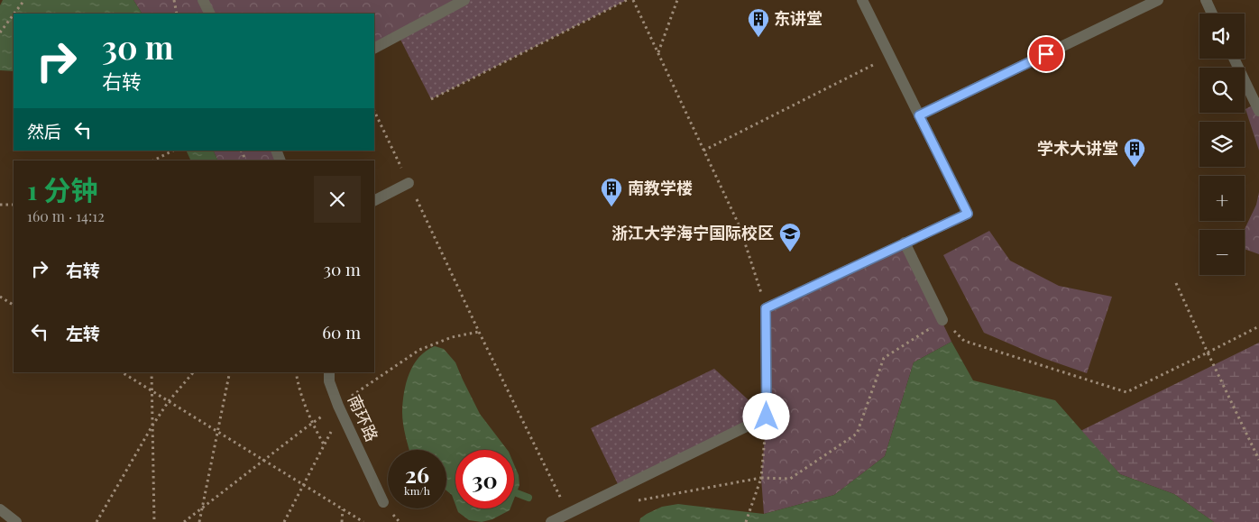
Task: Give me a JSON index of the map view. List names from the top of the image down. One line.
{"streets":{"street":["南环路"]},"places":{"building":["东讲堂","学术大讲堂","南教学楼"],"school or university":["浙江大学海宁国际校区"]},"page":{"map_buttons":["+","−"],"turn":["30 m","右转"],"then":"然后","heading":["1 分钟","160 m · 14:12"],"list":[{"name":"右转","value":"30 m"},{"name":"左转","value":"60 m"}],"speed":"26 km/h","limit":"30"}}
